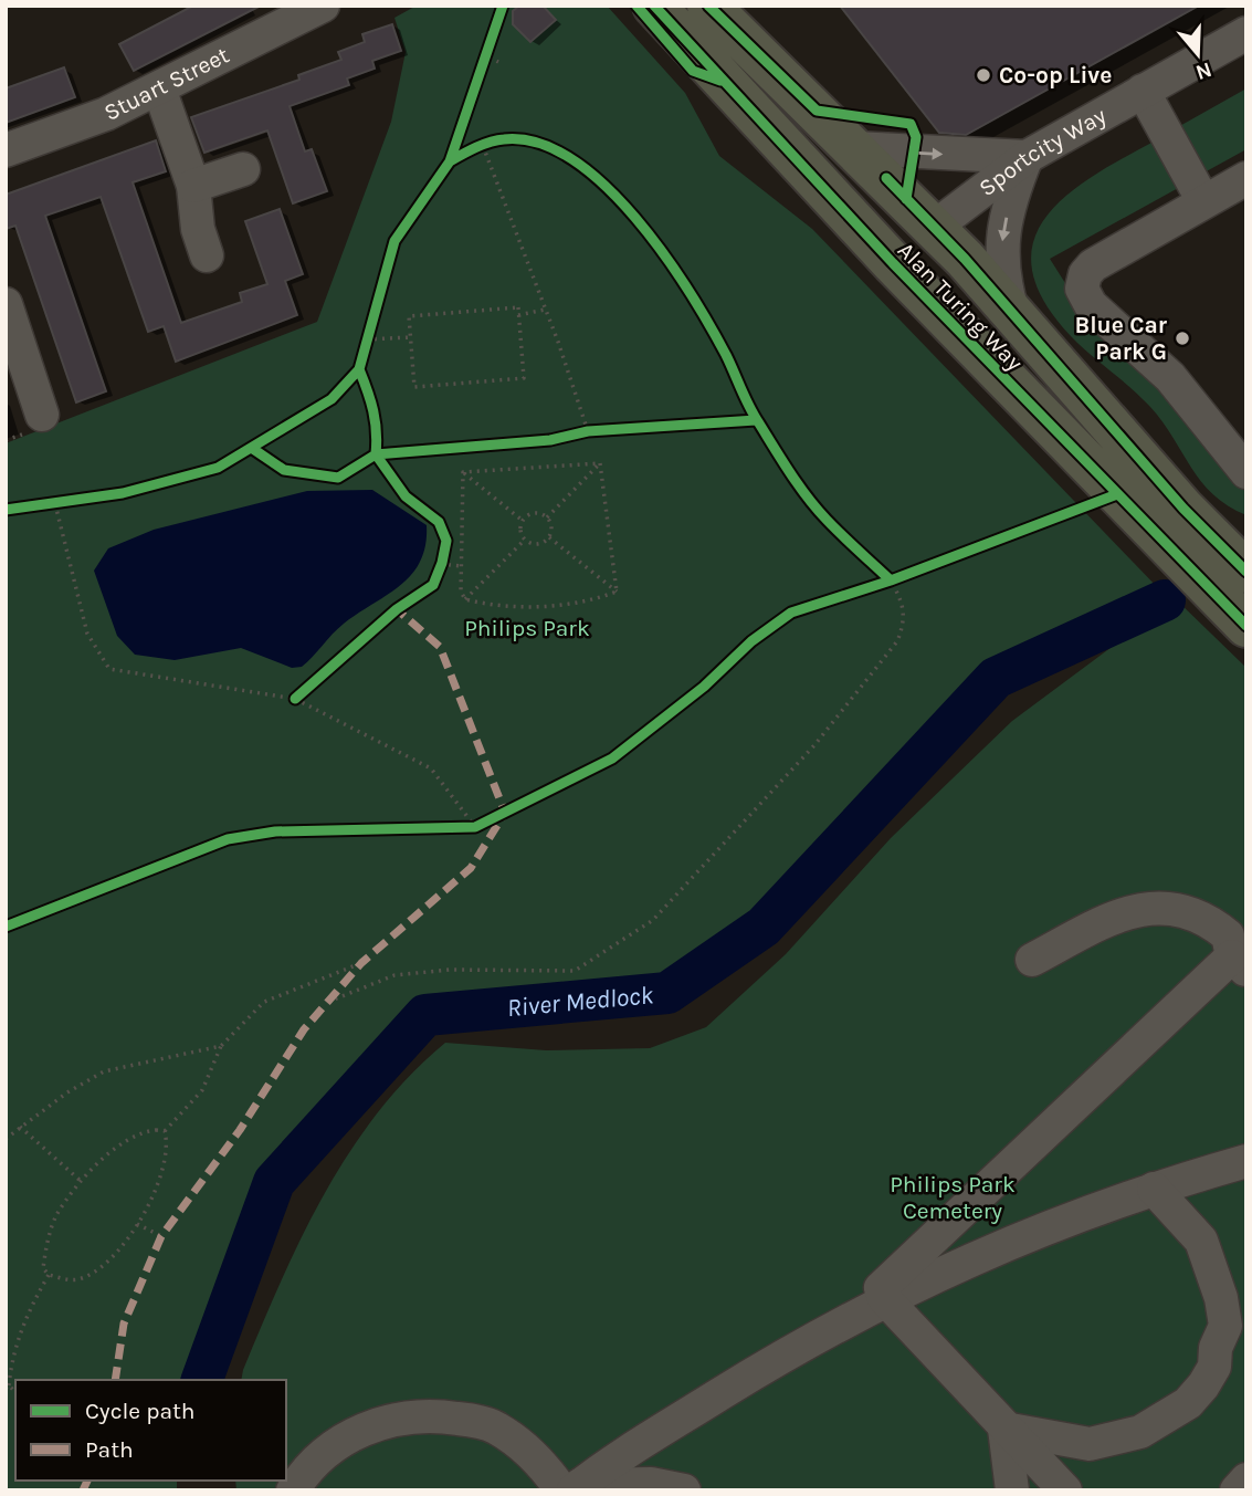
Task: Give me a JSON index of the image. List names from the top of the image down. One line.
{"streets":{"highway":["Sportcity Way","Alan Turing Way"],"street":["Stuart Street"]},"crossings":[["Sportcity Way","Alan Turing Way"]],"water":["River Medlock"],"parks":["Philips Park","Philips Park Cemetery"],"places":["Co-op Live","Blue Car Park G"],"legend":["Cycle path","Path"],"north":"bottom"}
